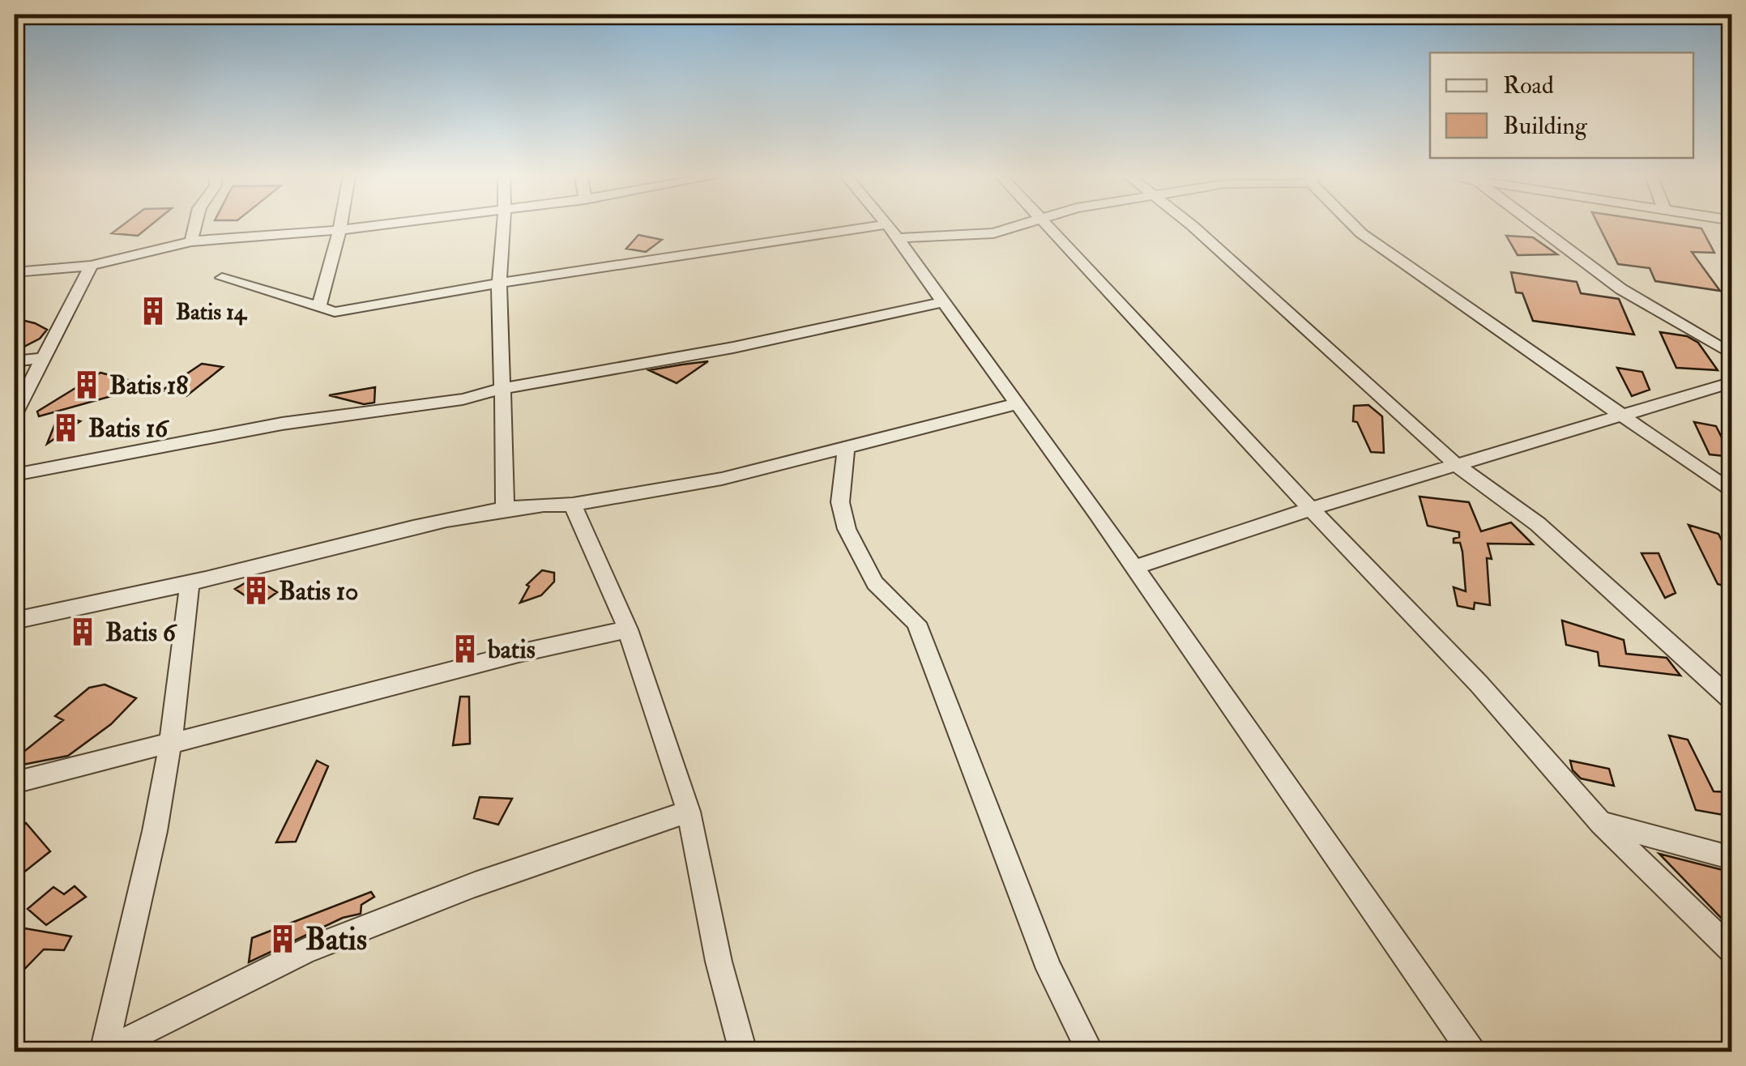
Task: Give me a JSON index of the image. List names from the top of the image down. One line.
{"places":{"building":["Batis 14","Batis 18","Batis 16","Batis 10","Batis 6","batis","Batis"]},"legend":["Road","Building"]}
